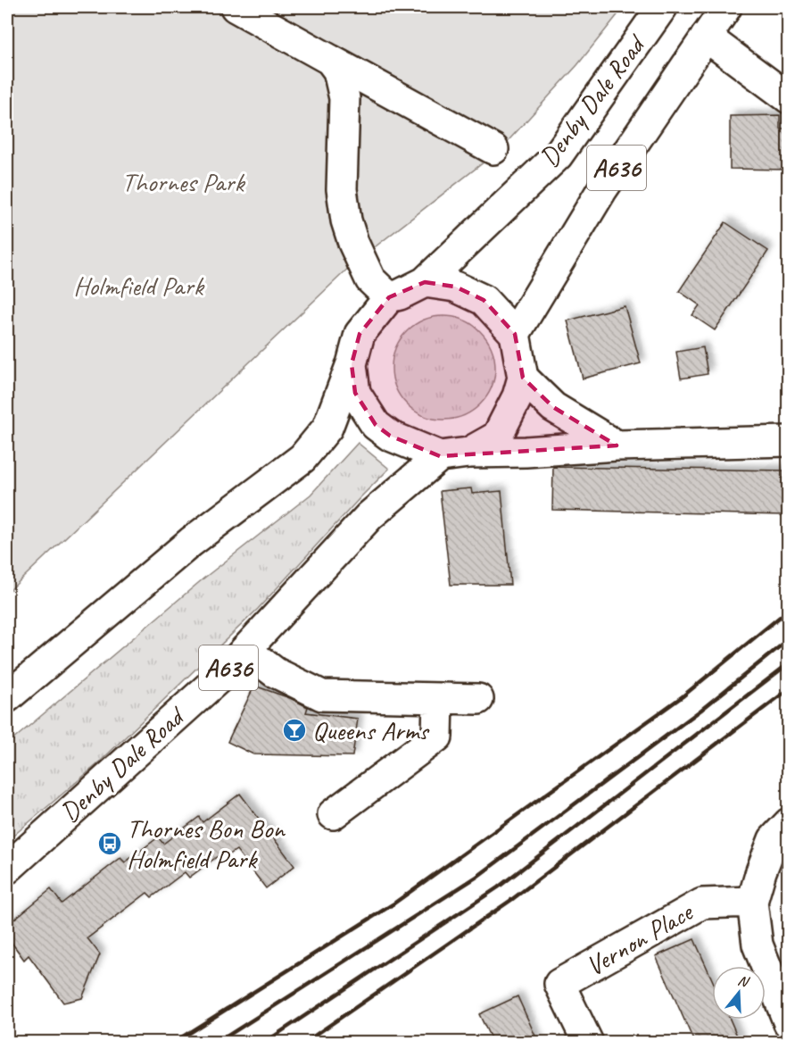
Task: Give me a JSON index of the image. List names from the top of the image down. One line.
{"streets":{"main road":["Denby Dale Road","A636","Vernon Place"]},"crossings":[["Denby Dale Road","A636"]],"parks":["Thornes Park","Holmfield Park"],"places":{"bar":["Queens Arms"],"bus stop":["Thornes Bon Bon Holmfield Park"]},"north":"top"}
